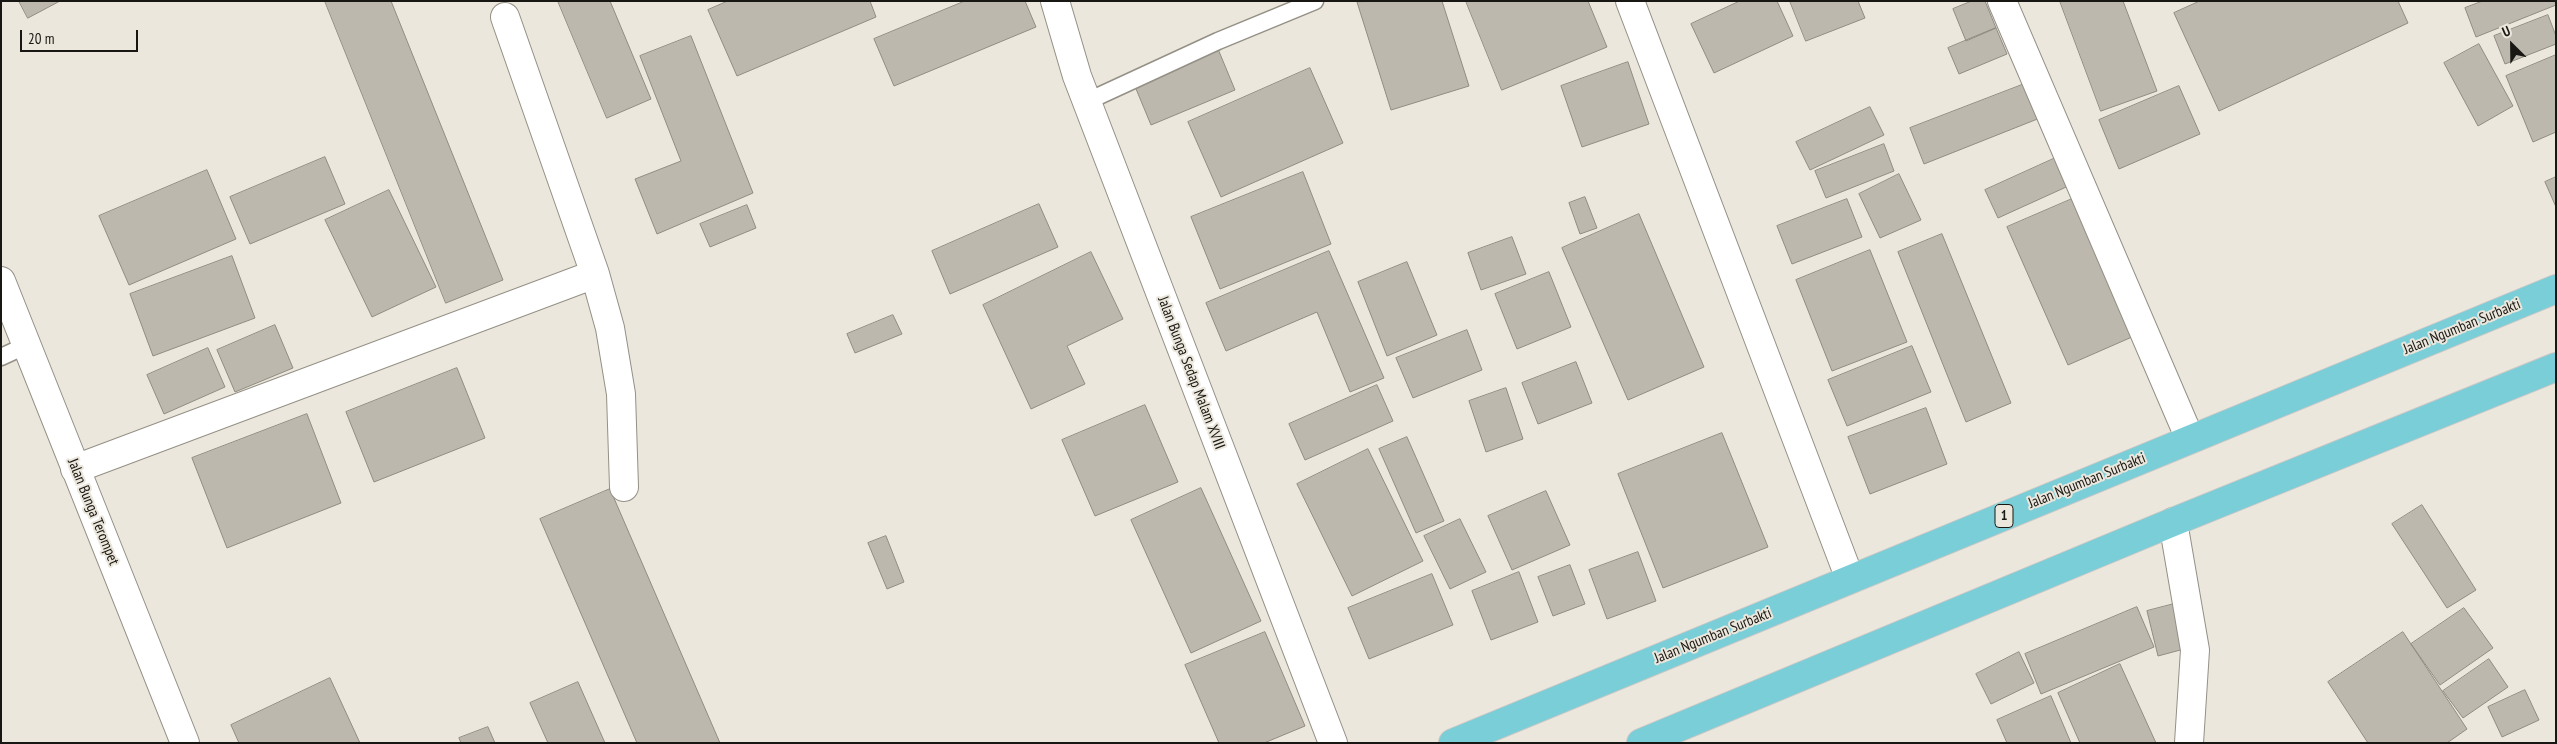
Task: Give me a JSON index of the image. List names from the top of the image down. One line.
{"streets":{"highway":["Jalan Ngumban Surbakti","1"],"street":["Jalan Bunga Sedap Malam XVIII","Jalan Bunga Terompet"]},"scale_bar":"20 m","north":"top left"}
